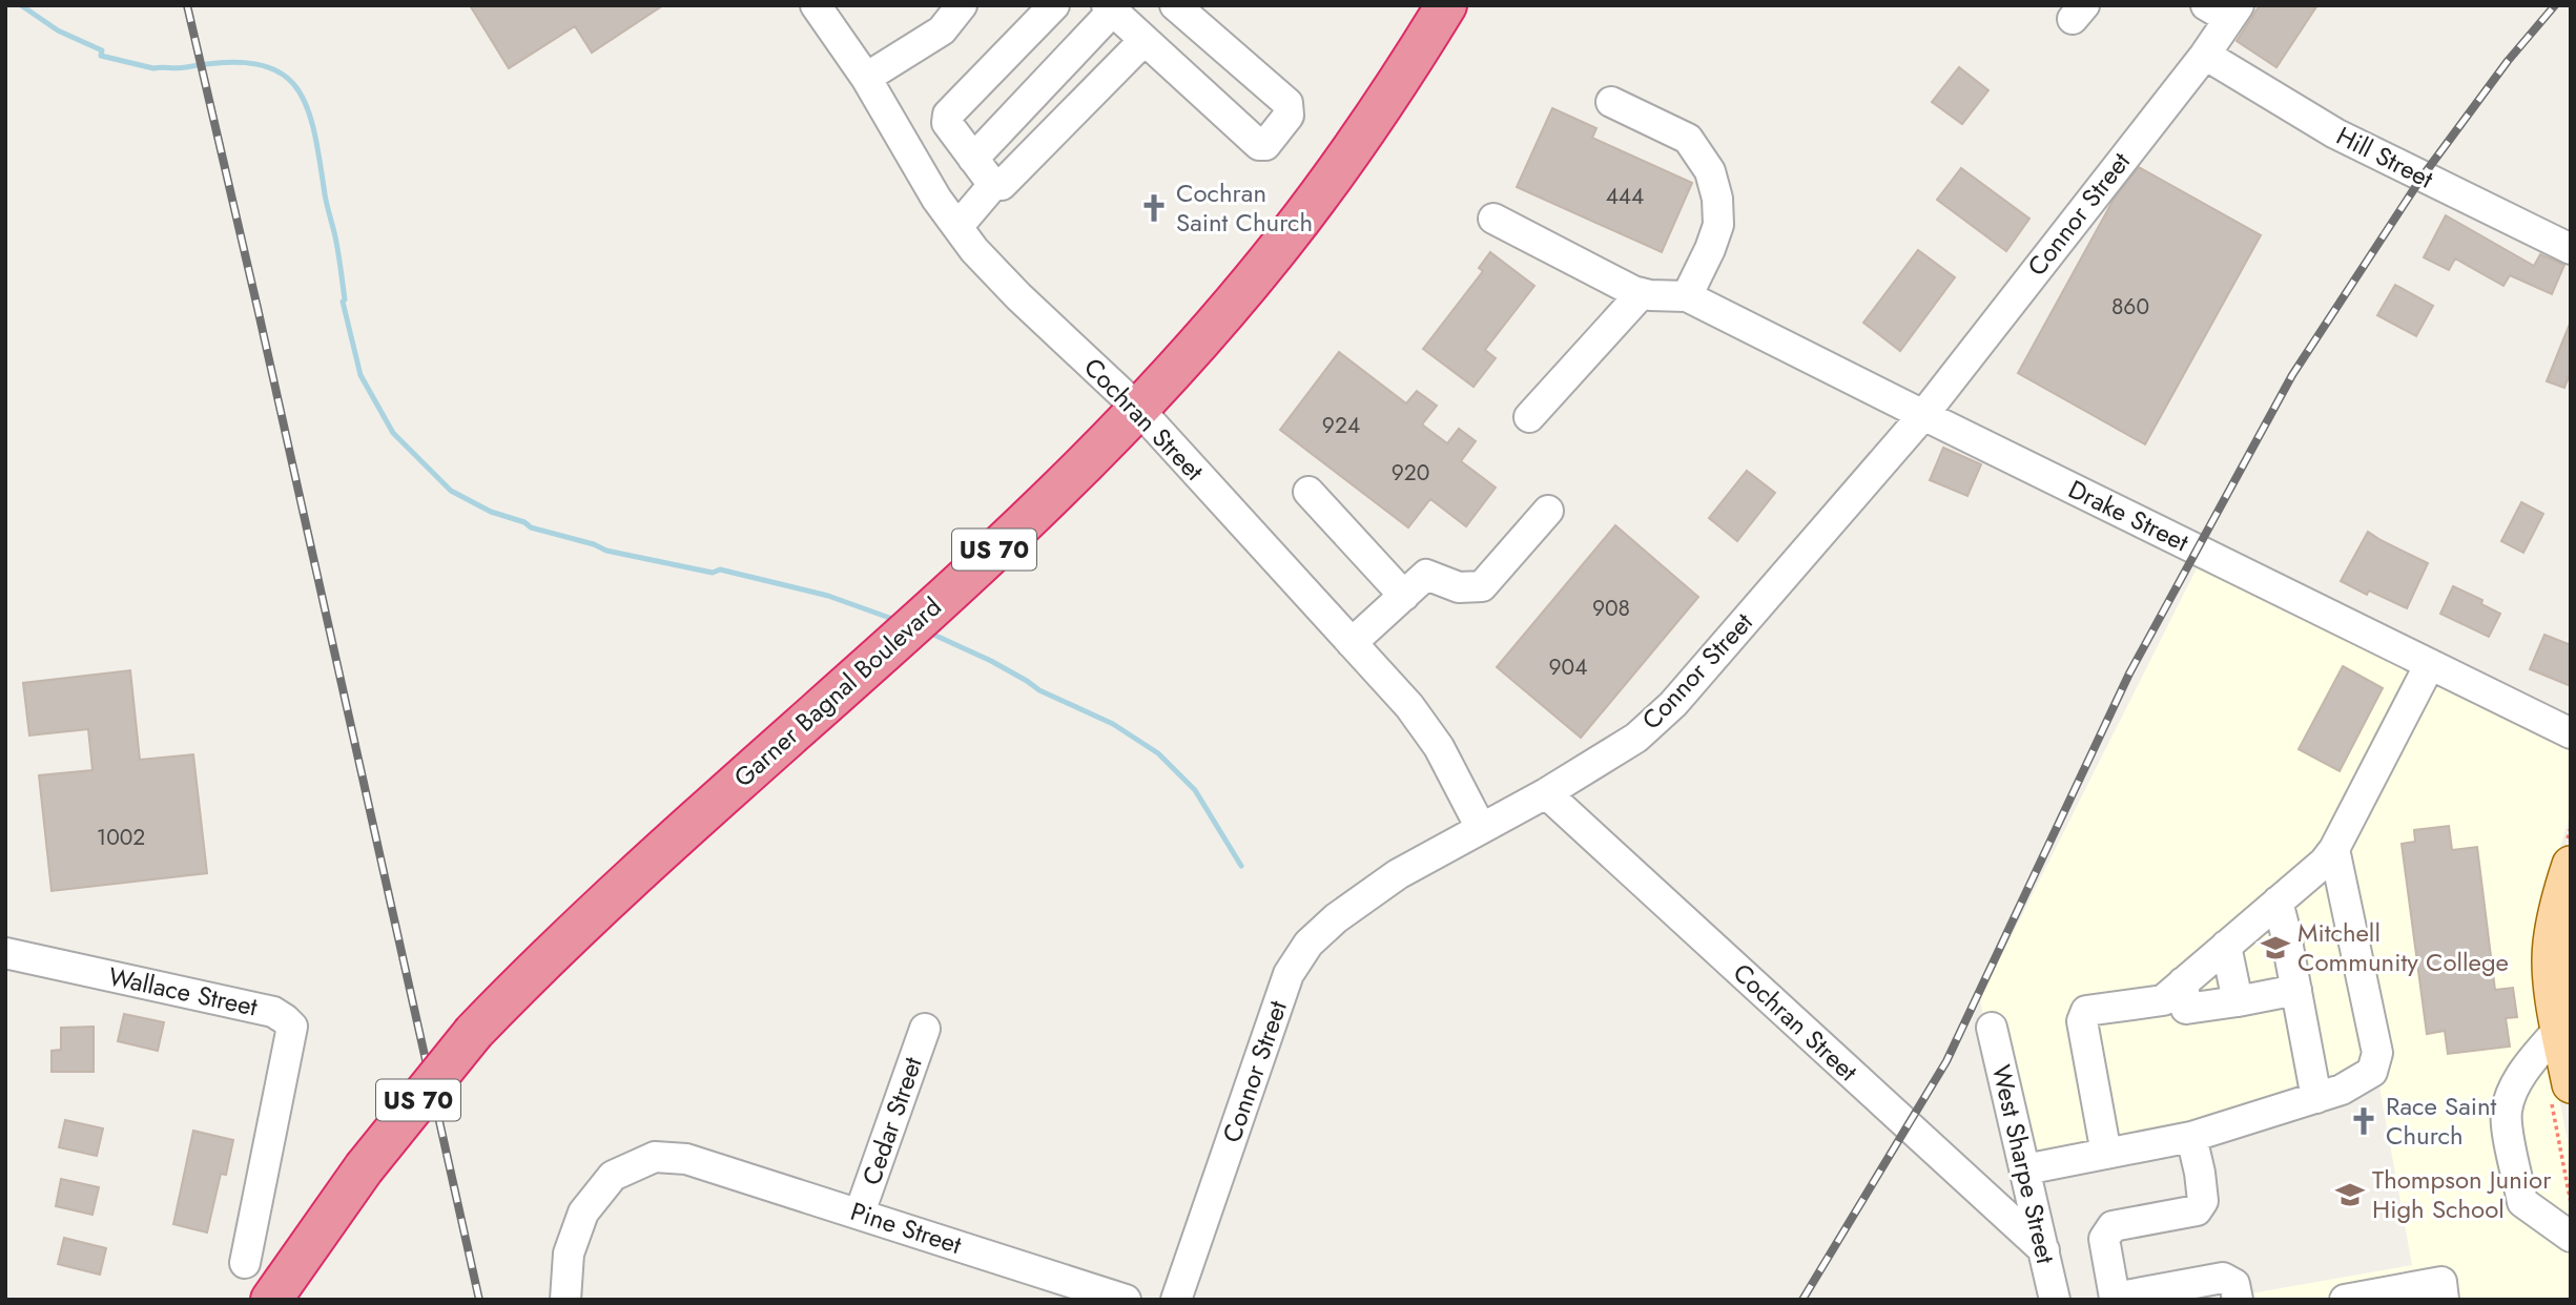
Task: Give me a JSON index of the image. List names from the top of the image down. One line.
{"streets":{"highway":["US 70","Garner Bagnal Boulevard"],"street":["Hill Street","Connor Street","Cochran Street","Drake Street","Wallace Street","Cedar Street","West Sharpe Street","Pine Street"]},"crossings":[["Hill Street","Connor Street"],["Connor Street","Cochran Street"],["Connor Street","Drake Street"],["Cochran Street","Garner Bagnal Boulevard"],["Cochran Street","West Sharpe Street"],["Cedar Street","Pine Street"]],"places":{"church":["Cochran Saint Church","Race Saint Church"],"school or university":["Mitchell Community College","Thompson Junior High School"]},"house_numbers":["444","860","924","920","908","904","1002"]}
